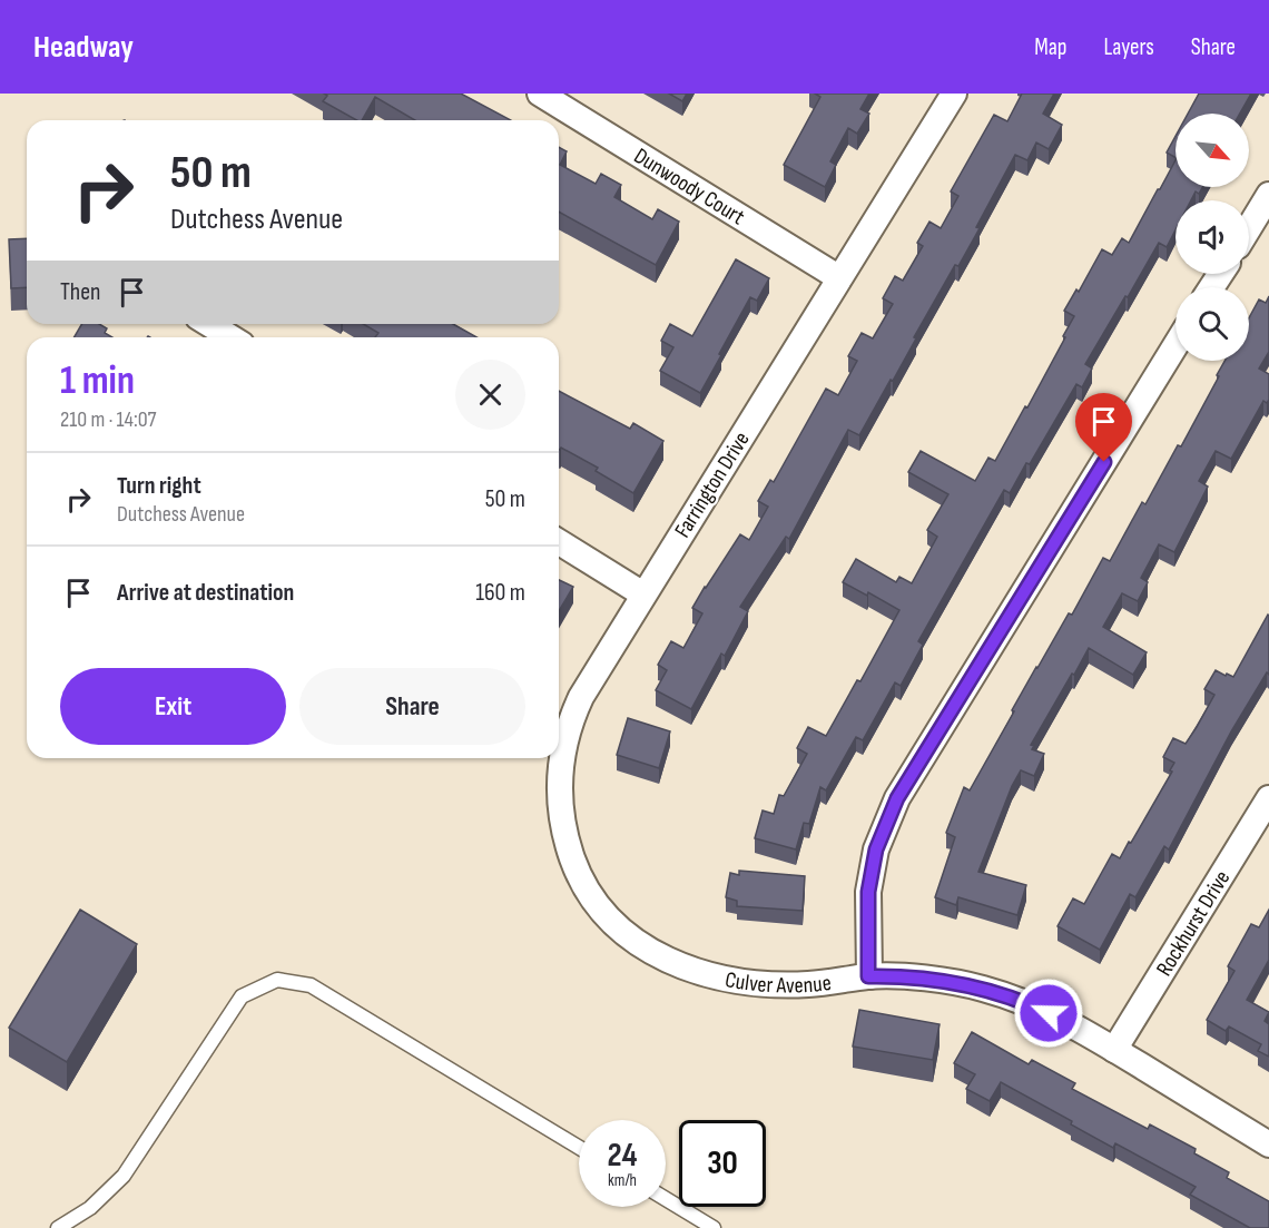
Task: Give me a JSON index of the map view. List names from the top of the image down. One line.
{"streets":{"street":["Dunwoody Court","Farrington Drive","Rockhurst Drive","Culver Avenue"]},"crossings":[["Dunwoody Court","Farrington Drive"],["Farrington Drive","Culver Avenue"],["Rockhurst Drive","Culver Avenue"]],"north":"bottom right","page":{"header":"Headway","nav":["Map","Layers","Share"],"turn":["50 m","Dutchess Avenue"],"then":"Then","heading":["1 min","210 m · 14:07"],"list":[{"name":"Turn right","note":"Dutchess Avenue","value":"50 m"},{"name":"Arrive at destination","value":"160 m"}],"buttons":["Exit","Share"],"speed":"24 km/h","limit":"30"}}
